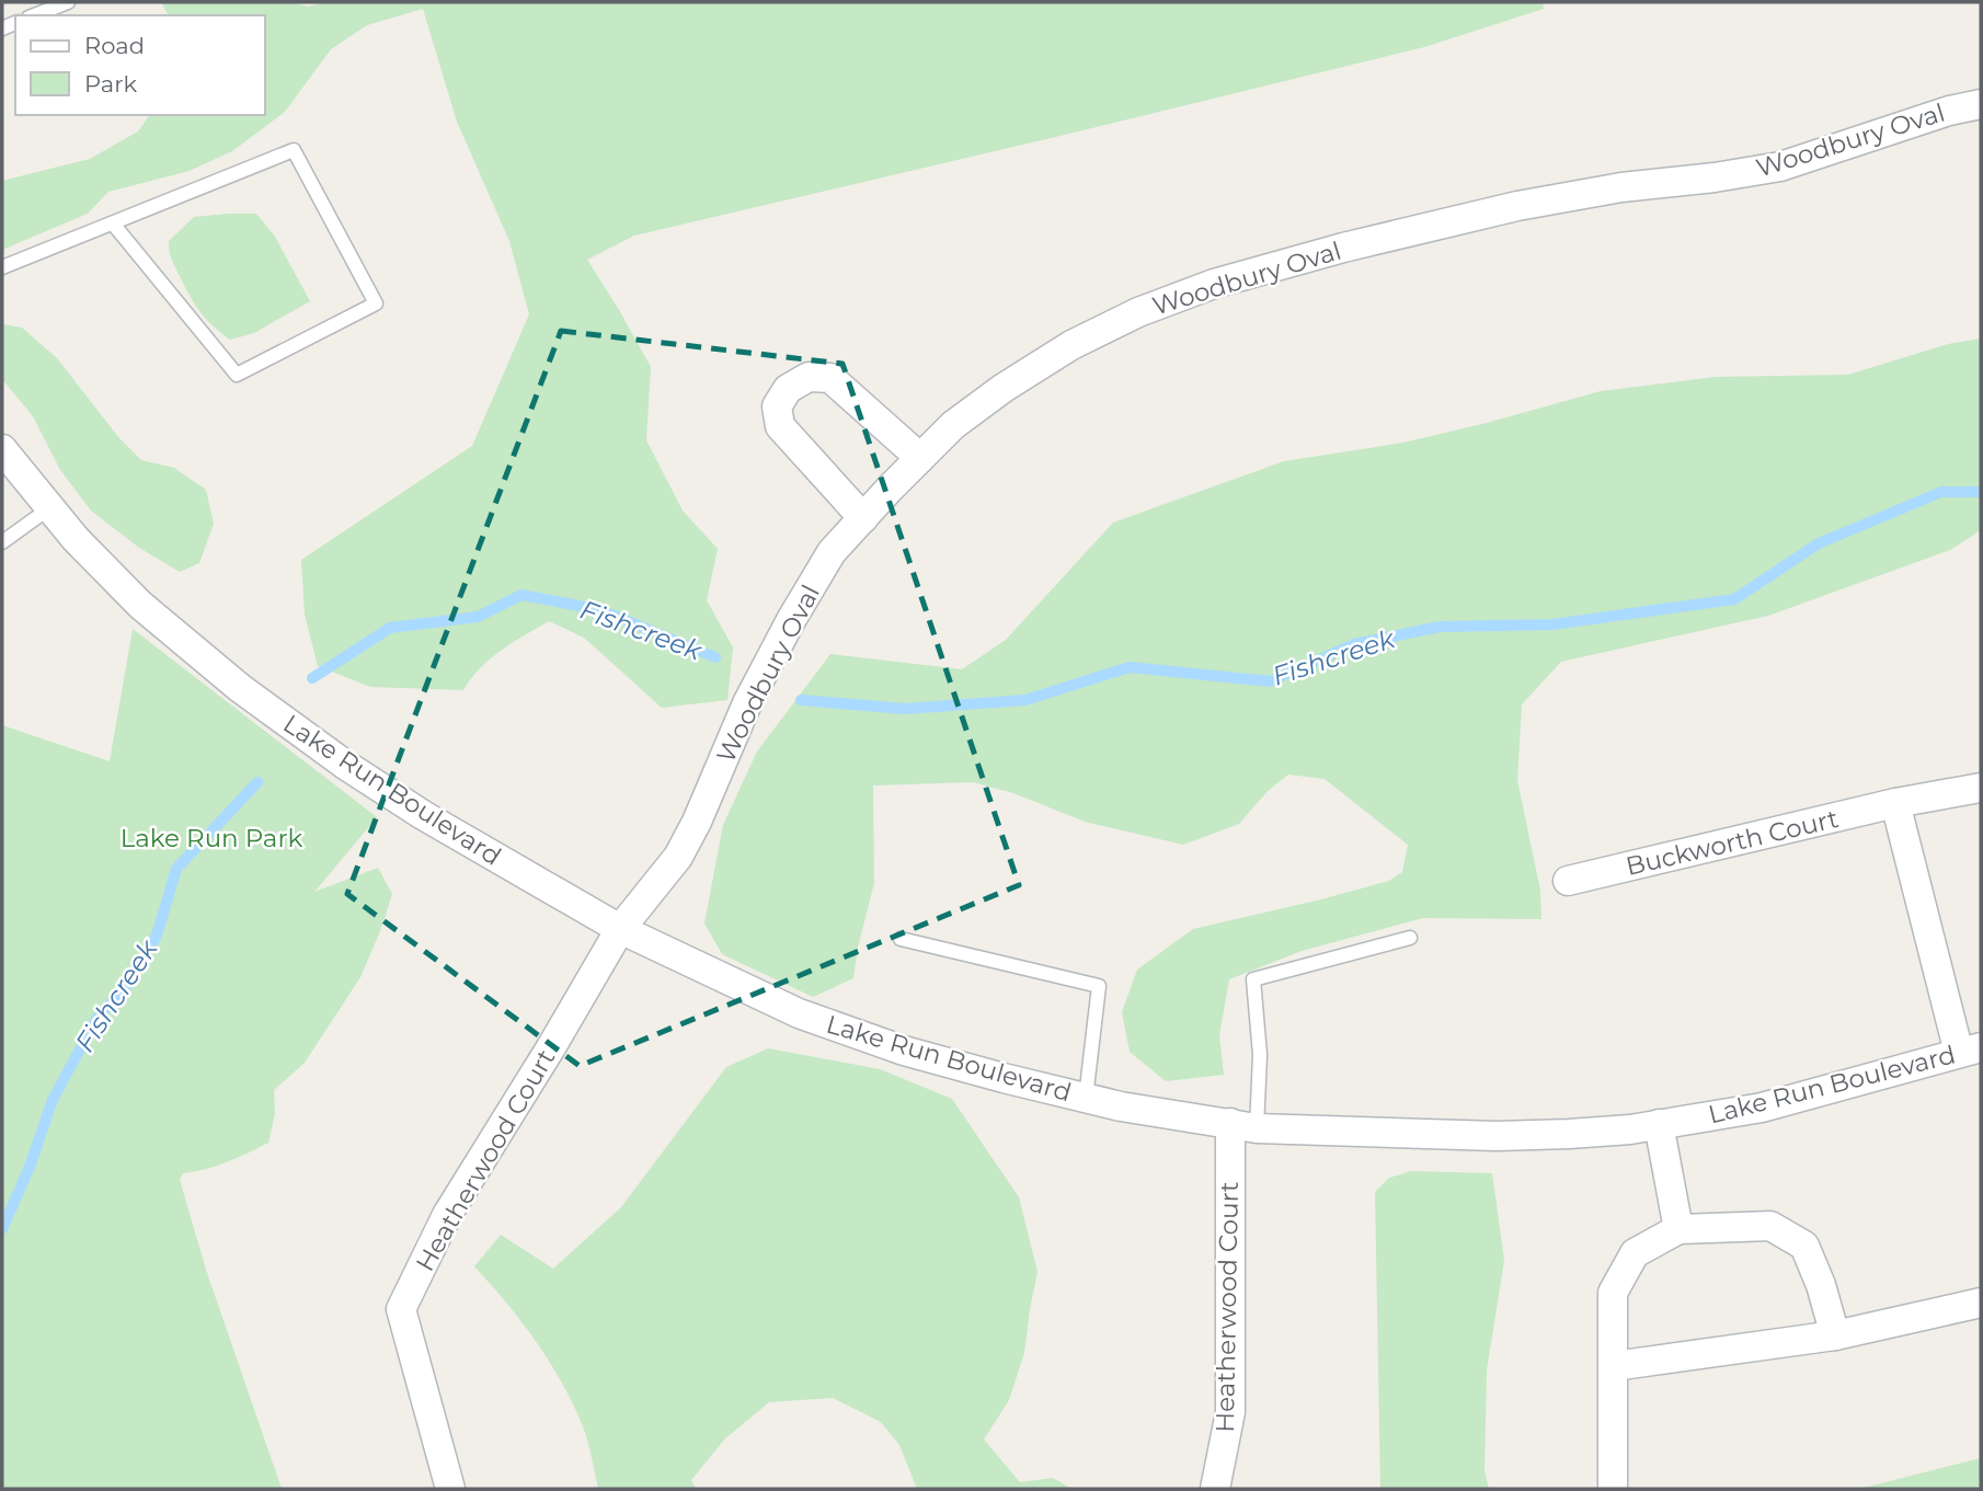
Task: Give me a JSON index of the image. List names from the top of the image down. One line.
{"streets":{"street":["Woodbury Oval","Lake Run Boulevard","Buckworth Court","Heatherwood Court"]},"crossings":[["Woodbury Oval","Lake Run Boulevard"],["Woodbury Oval","Heatherwood Court"],["Lake Run Boulevard","Heatherwood Court"]],"water":["Fishcreek"],"parks":["Lake Run Park"],"legend":["Road","Park"]}
